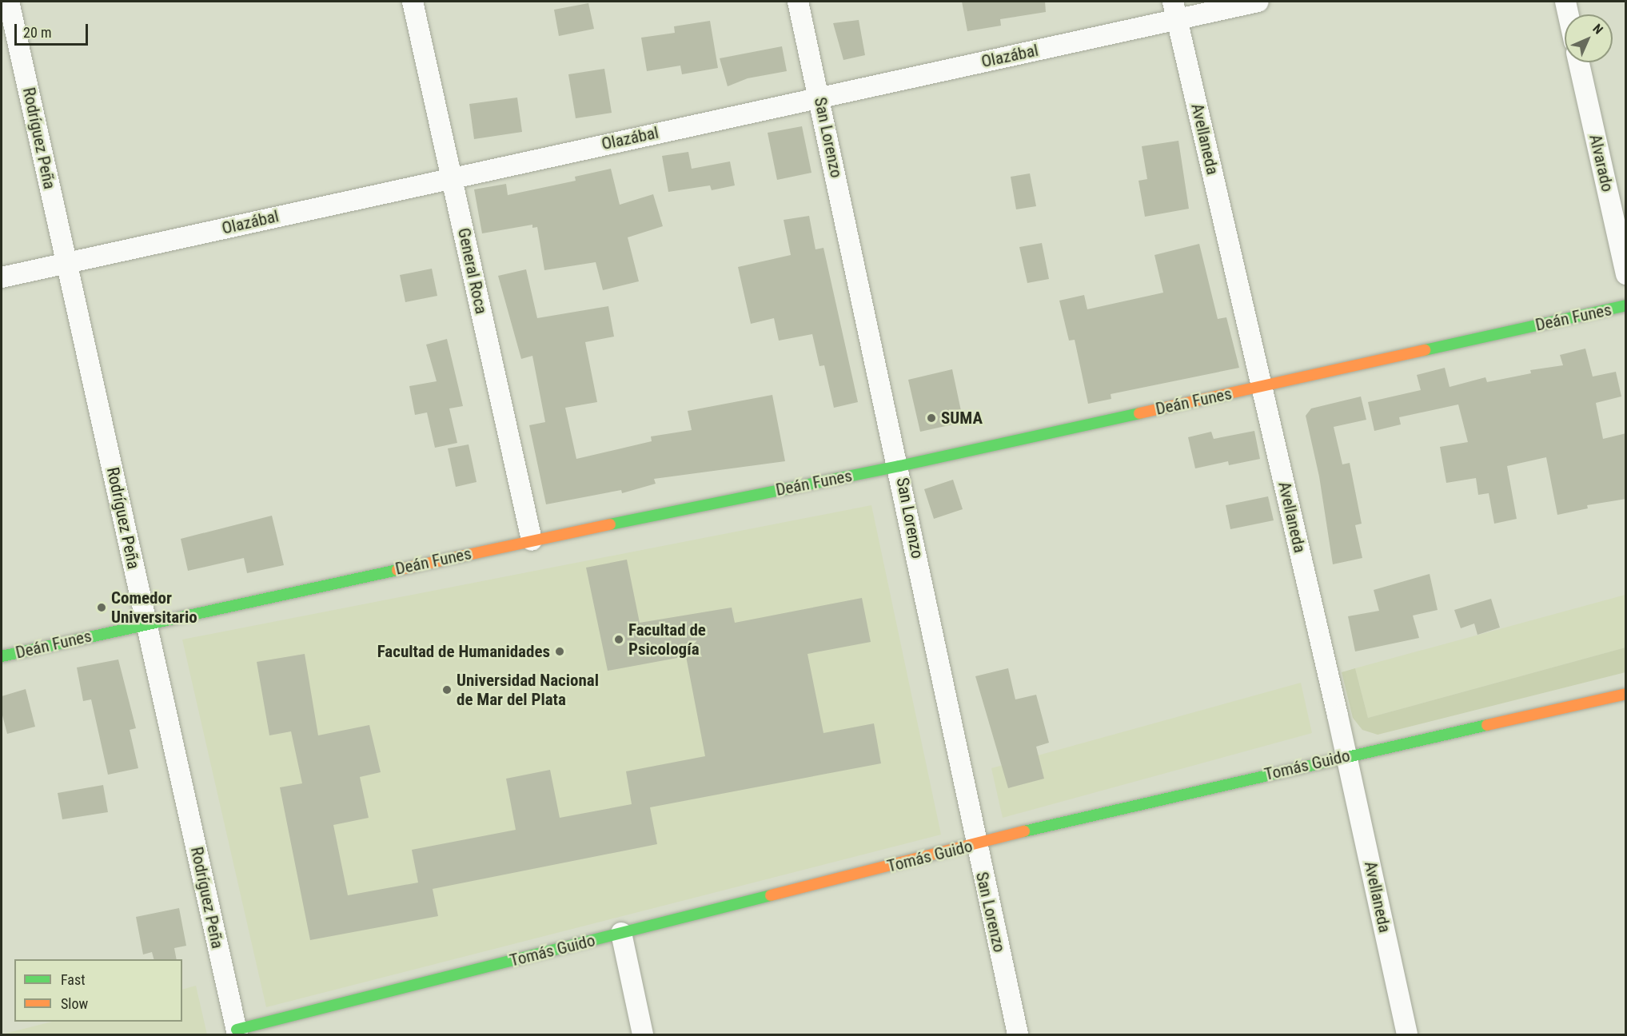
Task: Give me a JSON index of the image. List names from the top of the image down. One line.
{"streets":{"street":["Olazábal","San Lorenzo","Rodríguez Peña","Avellaneda","Alvarado","General Roca","Deán Funes","Tomás Guido"]},"crossings":[["Olazábal","San Lorenzo"],["Olazábal","Rodríguez Peña"],["Olazábal","Avellaneda"],["Olazábal","General Roca"],["San Lorenzo","Deán Funes"],["San Lorenzo","Tomás Guido"],["Rodríguez Peña","Deán Funes"],["Rodríguez Peña","Tomás Guido"],["Avellaneda","Deán Funes"],["Avellaneda","Tomás Guido"],["General Roca","Deán Funes"]],"places":["SUMA","Comedor Universitario","Facultad de Psicología","Facultad de Humanidades","Universidad Nacional de Mar del Plata"],"legend":["Fast","Slow"],"scale_bar":"20 m","north":"top right"}
